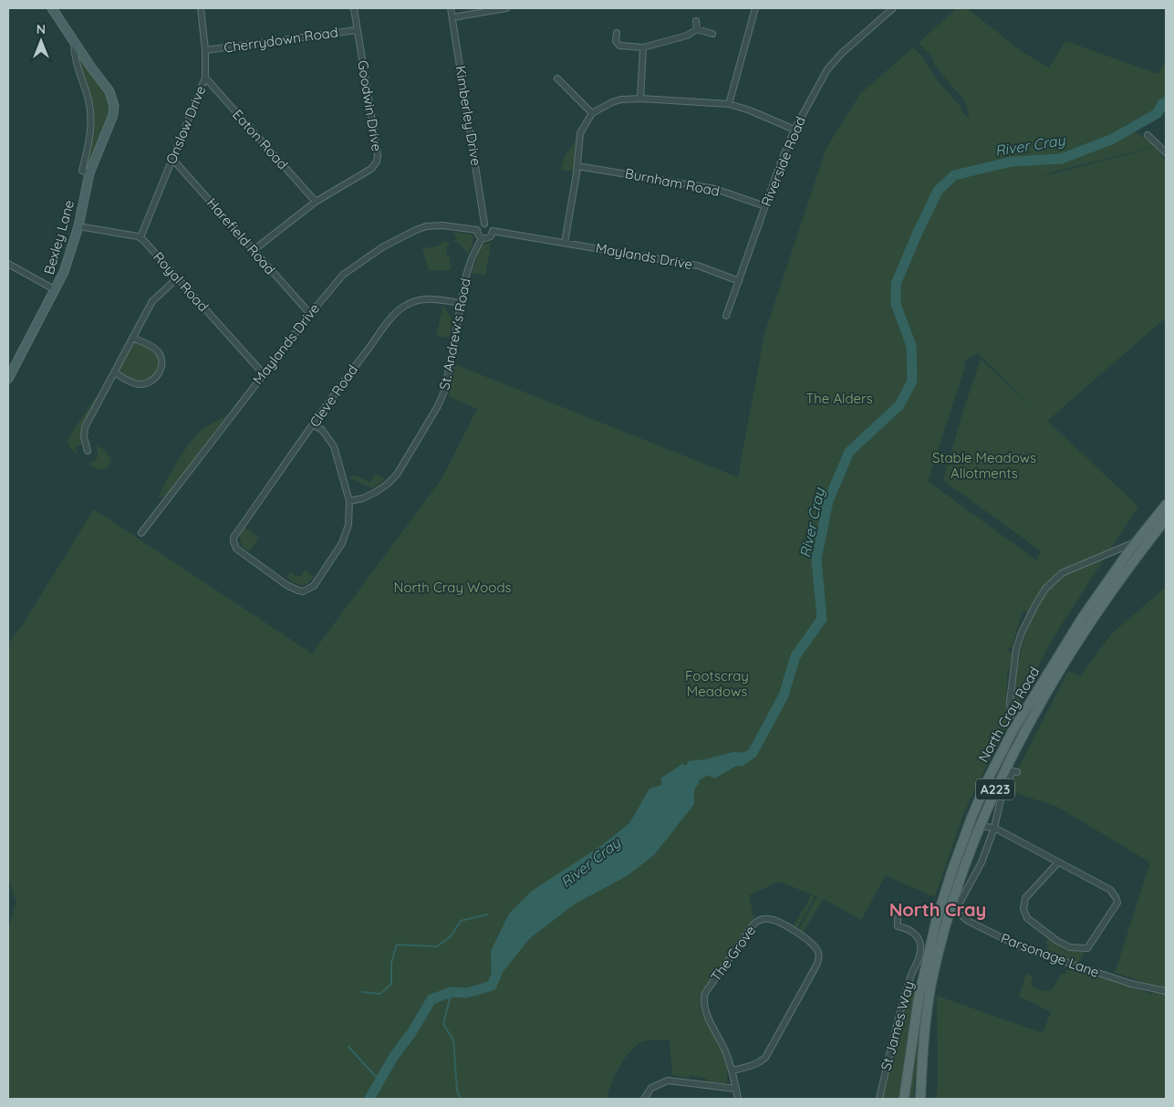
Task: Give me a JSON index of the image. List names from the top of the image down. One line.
{"streets":{"main road":["North Cray Road","A223"],"street":["Cherrydown Road","Goodwin Drive","Kimberley Drive","Onslow Drive","Eaton Road","Riverside Road","Burnham Road","Harefield Road","Bexley Lane","Maylands Drive","Royal Road","St. Andrew's Road","Cleve Road","The Grove","Parsonage Lane","St James Way"]},"crossings":[["Cherrydown Road","Goodwin Drive"],["Cherrydown Road","Onslow Drive"],["Goodwin Drive","Eaton Road"],["Goodwin Drive","Harefield Road"],["Kimberley Drive","Maylands Drive"],["Kimberley Drive","St. Andrew's Road"],["Onslow Drive","Eaton Road"],["Onslow Drive","Harefield Road"],["Onslow Drive","Royal Road"],["Riverside Road","Burnham Road"],["Riverside Road","Maylands Drive"],["Harefield Road","Maylands Drive"],["Maylands Drive","Royal Road"],["Maylands Drive","St. Andrew's Road"],["St. Andrew's Road","Cleve Road"]],"districts":["North Cray"],"water":["River Cray"],"parks":["The Alders","Stable Meadows Allotments","North Cray Woods","Footscray Meadows"],"north":"top"}
